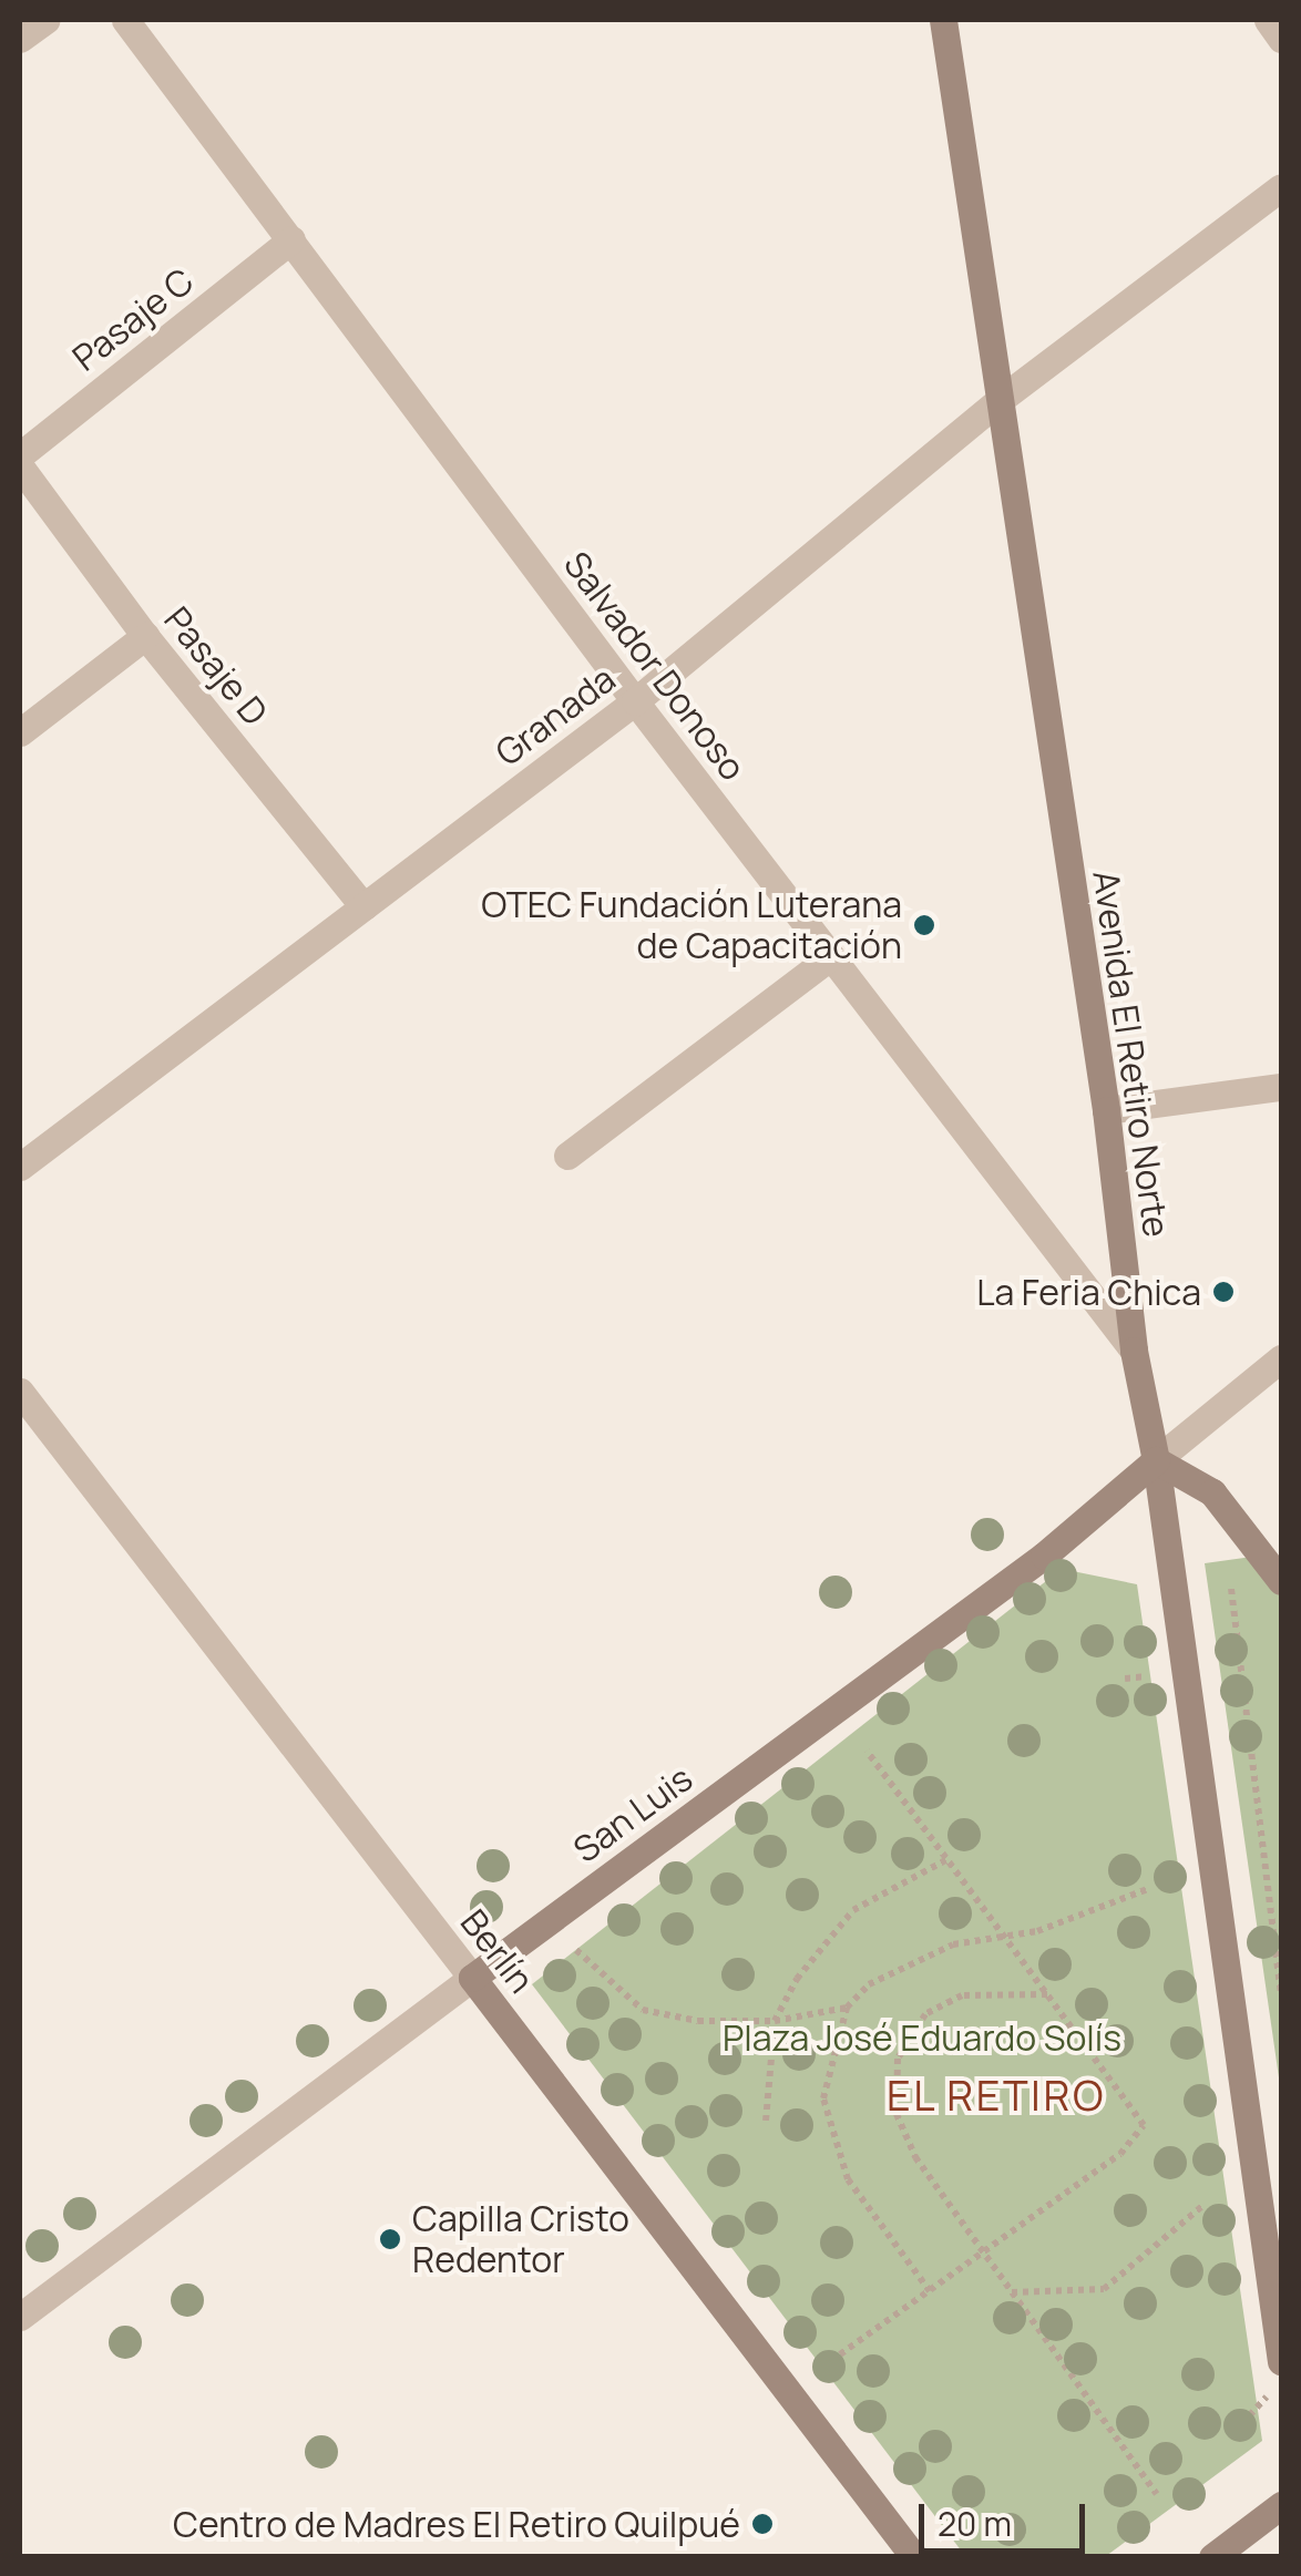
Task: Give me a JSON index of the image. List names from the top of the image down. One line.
{"streets":{"street":["Pasaje C","Pasaje D","Salvador Donoso","Granada","Avenida El Retiro Norte","San Luis","Berlín"]},"crossings":[["Pasaje C","Salvador Donoso"],["Pasaje D","Granada"],["Salvador Donoso","Granada"],["Salvador Donoso","Avenida El Retiro Norte"],["Granada","Avenida El Retiro Norte"],["Avenida El Retiro Norte","San Luis"],["San Luis","Berlín"]],"districts":["EL RETIRO"],"parks":["Plaza José Eduardo Solís"],"places":["OTEC Fundación Luterana de Capacitación","La Feria Chica","Capilla Cristo Redentor","Centro de Madres El Retiro Quilpué"],"scale_bar":"20 m"}
